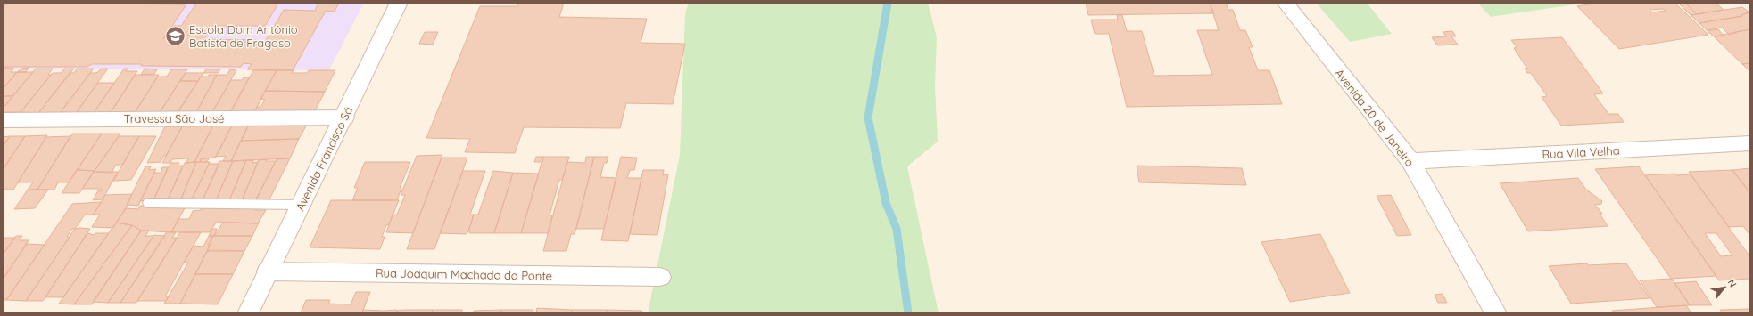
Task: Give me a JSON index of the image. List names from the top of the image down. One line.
{"streets":{"street":["Avenida 20 de Janeiro","Travessa São José","Rua Vila Velha","Avenida Francisco Sá","Rua Joaquim Machado da Ponte"]},"crossings":[["Avenida 20 de Janeiro","Rua Vila Velha"],["Travessa São José","Avenida Francisco Sá"],["Avenida Francisco Sá","Rua Joaquim Machado da Ponte"]],"places":{"school or university":["Escola Dom Antônio Batista de Fragoso"]},"north":"top right"}
